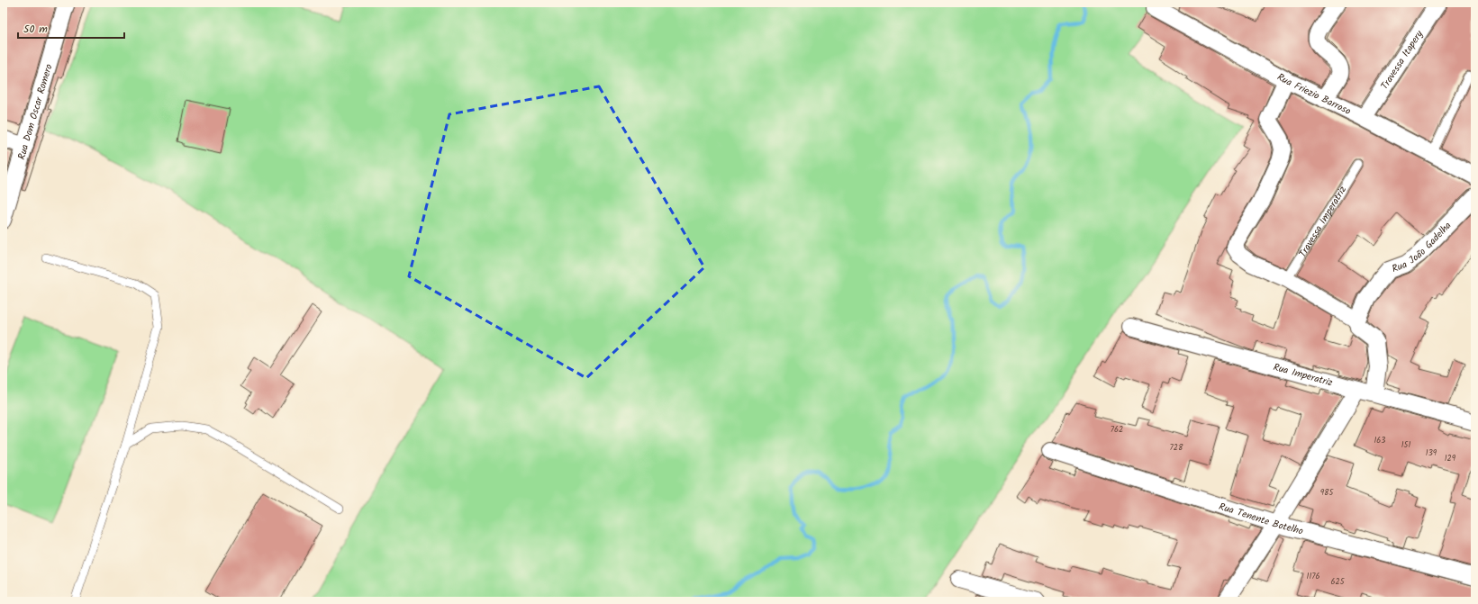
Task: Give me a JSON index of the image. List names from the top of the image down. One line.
{"streets":{"street":["Travessa Itapery","Rua Friezio Barroso","Rua Dom Oscar Romero","Rua João Gadelha","Rua Imperatriz","Rua Tenente Botelho"],"lane":["Travessa Imperatriz"]},"crossings":[["Travessa Itapery","Rua Friezio Barroso"]],"house_numbers":["762","163","151","728","139","129","985","1176","625"],"scale_bar":"50 m"}
